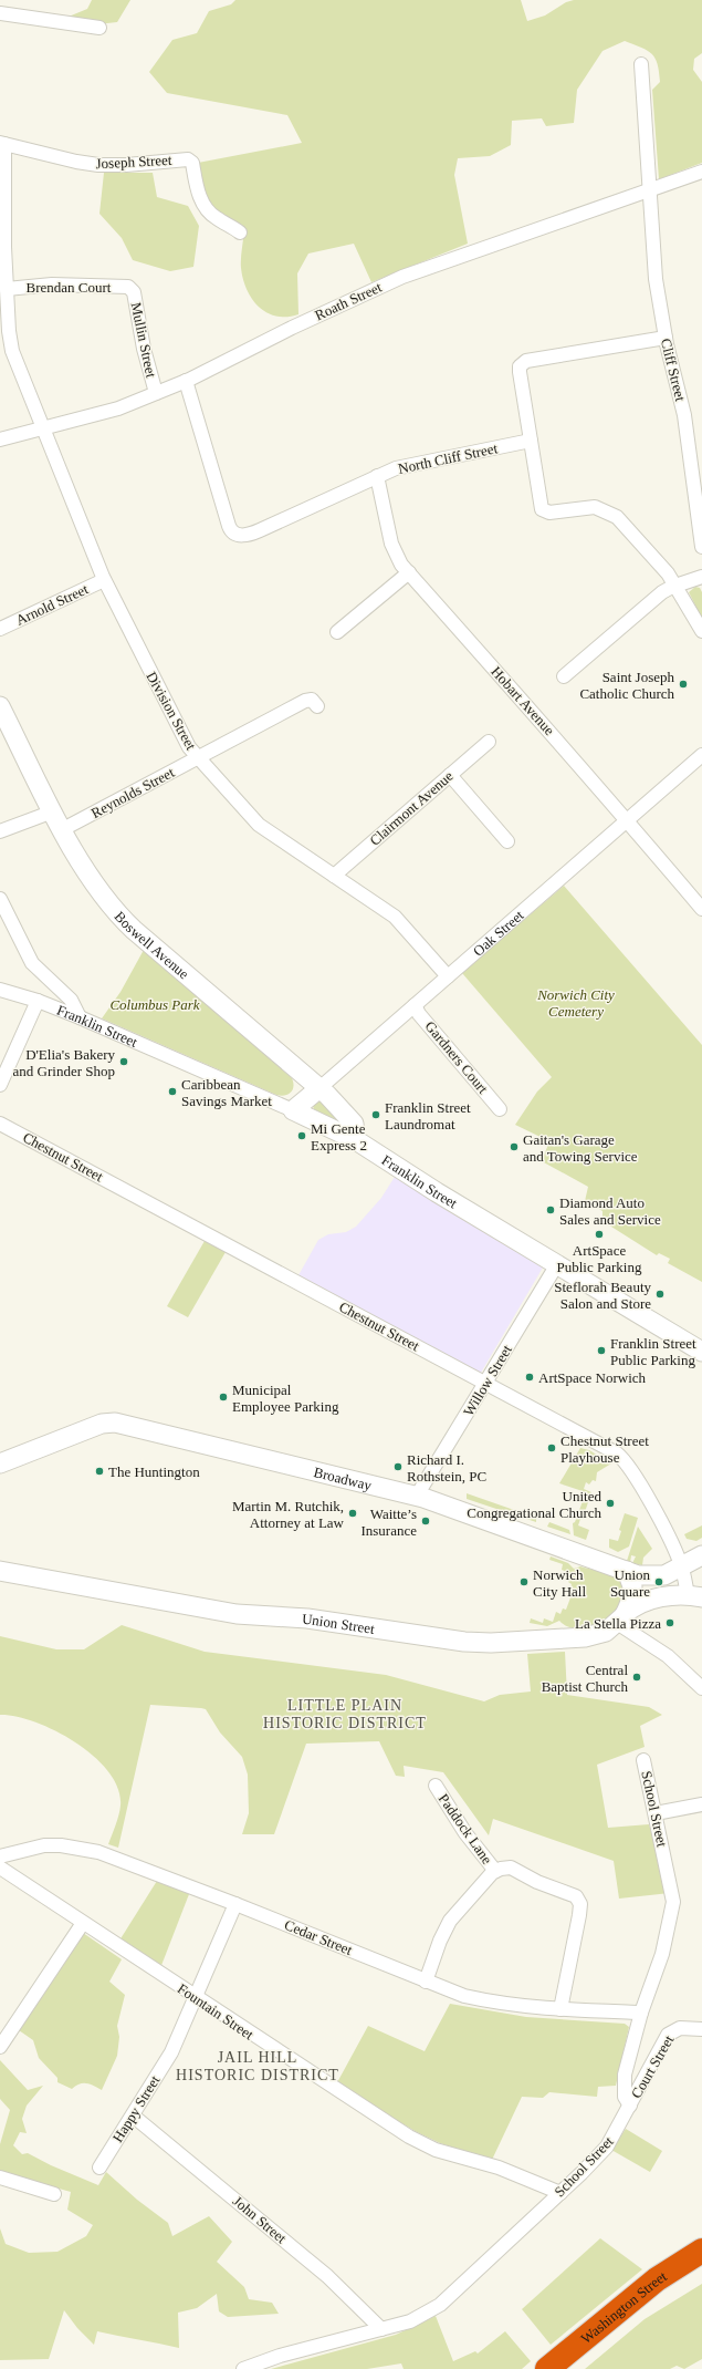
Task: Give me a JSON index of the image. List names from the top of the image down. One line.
{"streets":{"highway":["Washington Street"],"main road":["Oak Street","Boswell Avenue","Franklin Street","Broadway","Union Street"],"street":["Joseph Street","Brendan Court","Roath Street","Mullin Street","Cliff Street","North Cliff Street","Arnold Street","Hobart Avenue","Division Street","Reynolds Street","Clairmont Avenue","Gardners Court","Chestnut Street","Willow Street","School Street","Paddock Lane","Cedar Street","Fountain Street","Court Street","Happy Street","John Street"]},"crossings":[["Joseph Street","Division Street"],["Brendan Court","Mullin Street"],["Brendan Court","Division Street"],["Roath Street","Mullin Street"],["Roath Street","Cliff Street"],["Roath Street","North Cliff Street"],["Roath Street","Division Street"],["North Cliff Street","Hobart Avenue"],["Arnold Street","Division Street"],["Hobart Avenue","Oak Street"],["Division Street","Reynolds Street"],["Division Street","Clairmont Avenue"],["Division Street","Oak Street"],["Reynolds Street","Boswell Avenue"],["Oak Street","Boswell Avenue"],["Oak Street","Franklin Street"],["Oak Street","Gardners Court"],["Boswell Avenue","Franklin Street"],["Franklin Street","Willow Street"],["Chestnut Street","Willow Street"],["Chestnut Street","Broadway"],["Willow Street","Broadway"],["School Street","Cedar Street"],["School Street","Fountain Street"],["School Street","Court Street"],["School Street","John Street"],["Cedar Street","Happy Street"],["Fountain Street","Happy Street"],["Happy Street","John Street"]],"districts":["LITTLE PLAIN HISTORIC DISTRICT","JAIL HILL HISTORIC DISTRICT"],"parks":["Norwich City Cemetery","Columbus Park"],"places":["Saint Joseph Catholic Church","D'Elia's Bakery and Grinder Shop","Caribbean Savings Market","Franklin Street Laundromat","Mi Gente Express 2","Gaitan's Garage and Towing Service","Diamond Auto Sales and Service","ArtSpace Public Parking","Steflorah Beauty Salon and Store","Franklin Street Public Parking","ArtSpace Norwich","Municipal Employee Parking","Chestnut Street Playhouse","Richard I. Rothstein, PC","The Huntington","United Congregational Church","Martin M. Rutchik, Attorney at Law","Waitte’s Insurance","Norwich City Hall","Union Square","La Stella Pizza","Central Baptist Church"]}
